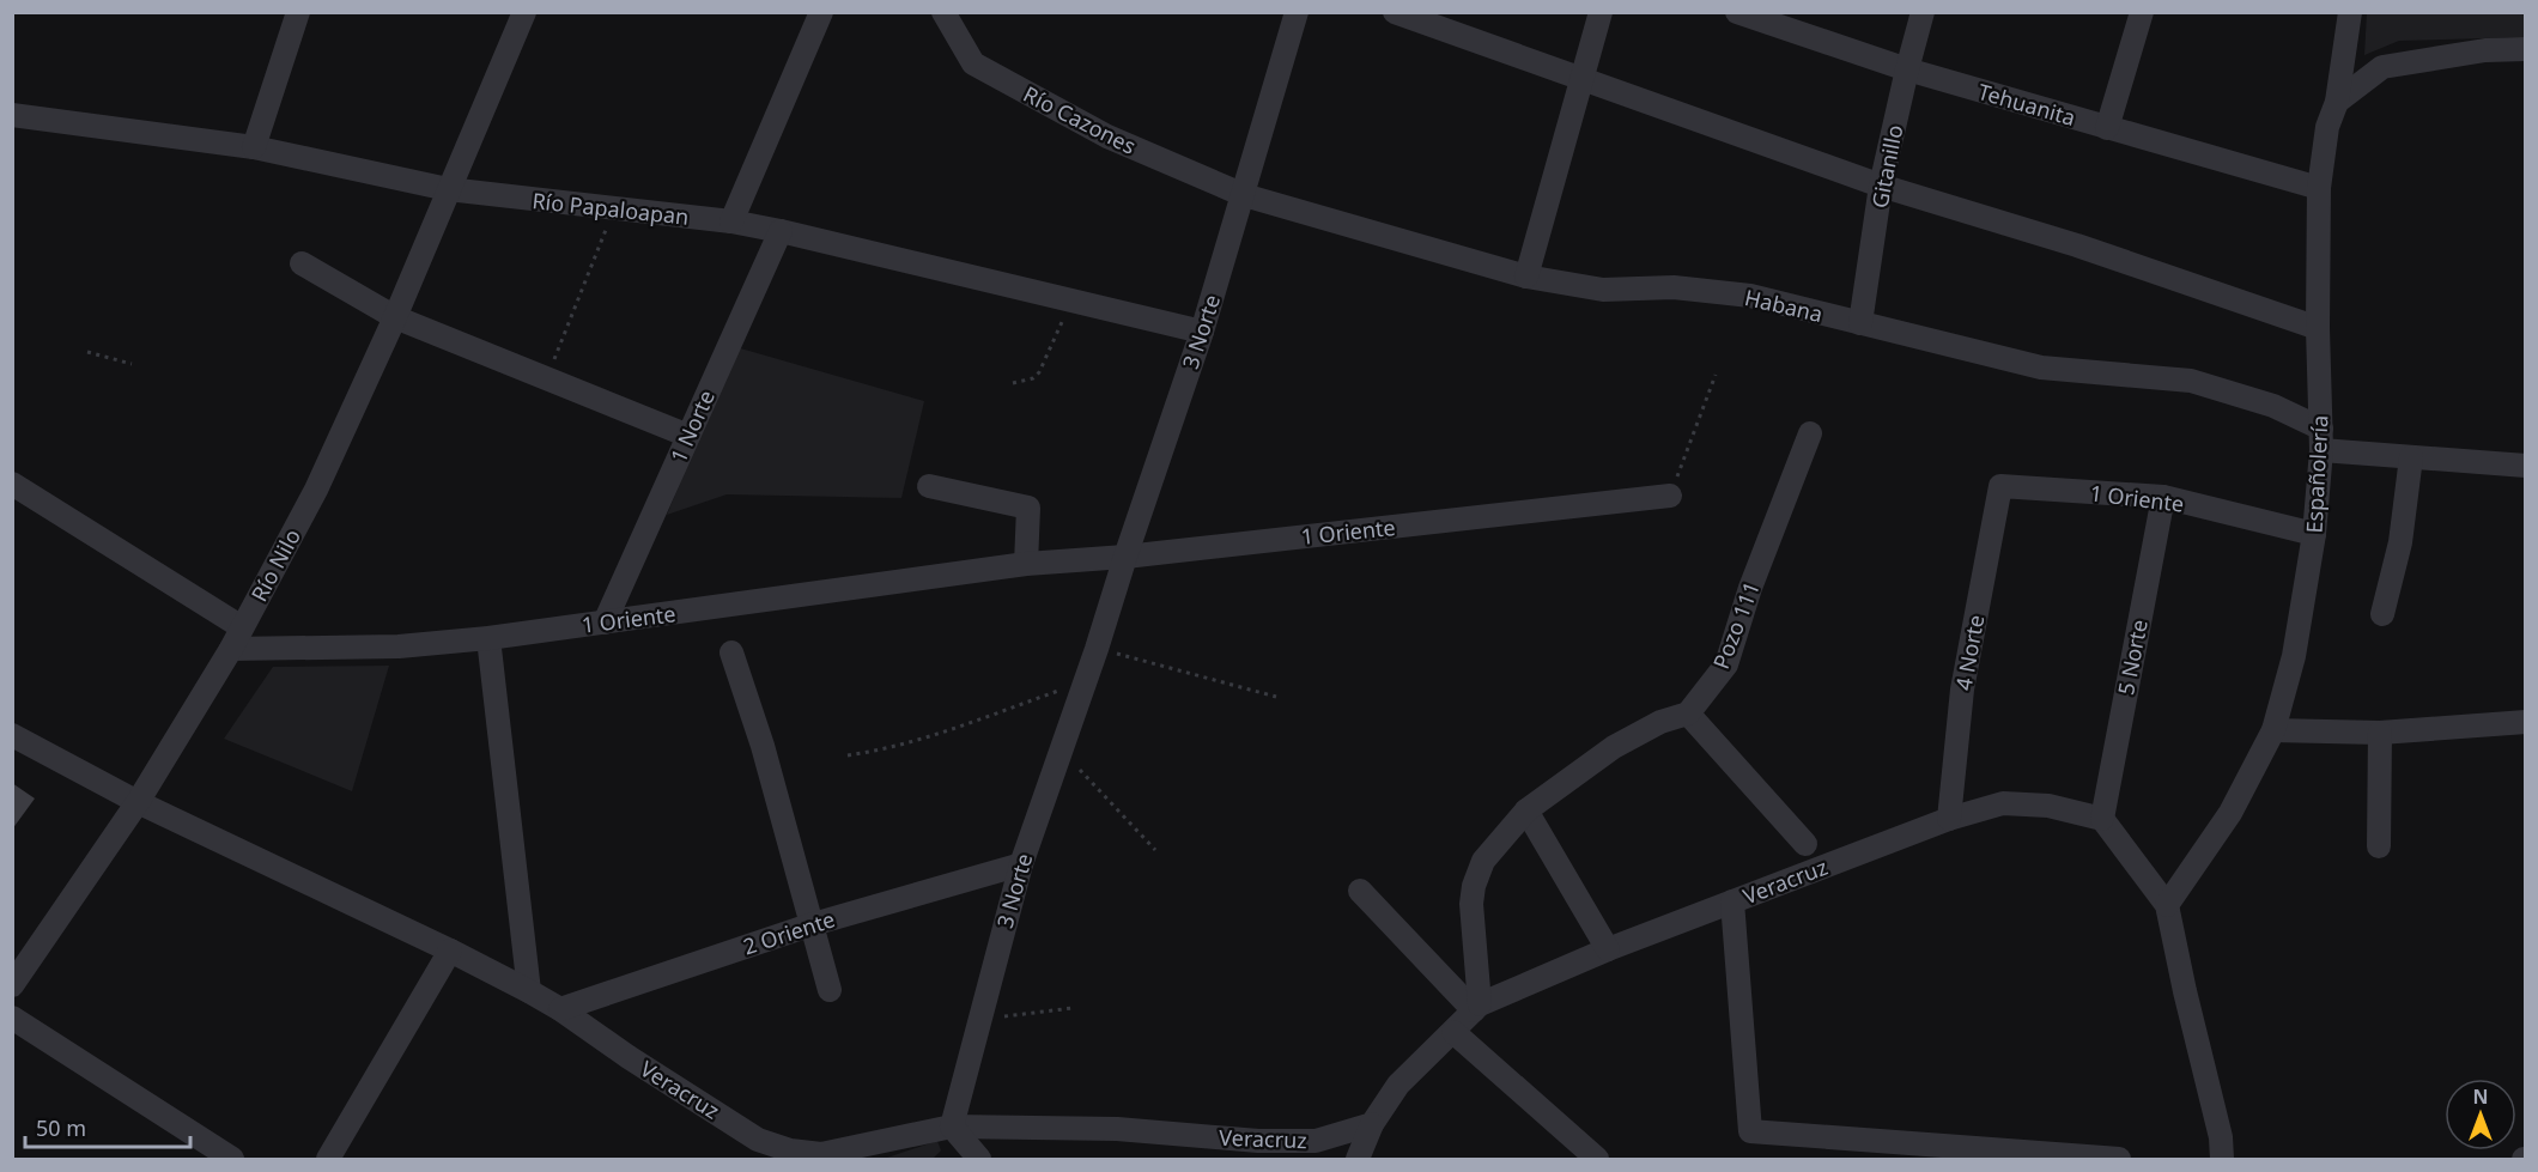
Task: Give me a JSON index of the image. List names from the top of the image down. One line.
{"streets":{"street":["Tehuanita","Río Cazones","Gitanillo","Río Papaloapan","Habana","3 Norte","1 Norte","Españolería","1 Oriente","Río Nilo","Pozo 111","4 Norte","5 Norte","Veracruz","2 Oriente"]},"crossings":[["Tehuanita","Gitanillo"],["Tehuanita","Españolería"],["Río Cazones","Habana"],["Río Cazones","3 Norte"],["Gitanillo","Habana"],["Río Papaloapan","3 Norte"],["Río Papaloapan","1 Norte"],["Río Papaloapan","Río Nilo"],["Habana","3 Norte"],["Habana","Españolería"],["3 Norte","1 Oriente"],["3 Norte","Veracruz"],["3 Norte","2 Oriente"],["1 Norte","1 Oriente"],["Españolería","1 Oriente"],["1 Oriente","Río Nilo"],["1 Oriente","4 Norte"],["1 Oriente","5 Norte"],["Río Nilo","Veracruz"],["Pozo 111","Veracruz"],["4 Norte","Veracruz"],["5 Norte","Veracruz"],["Veracruz","2 Oriente"]],"scale_bar":"50 m","north":"top"}
